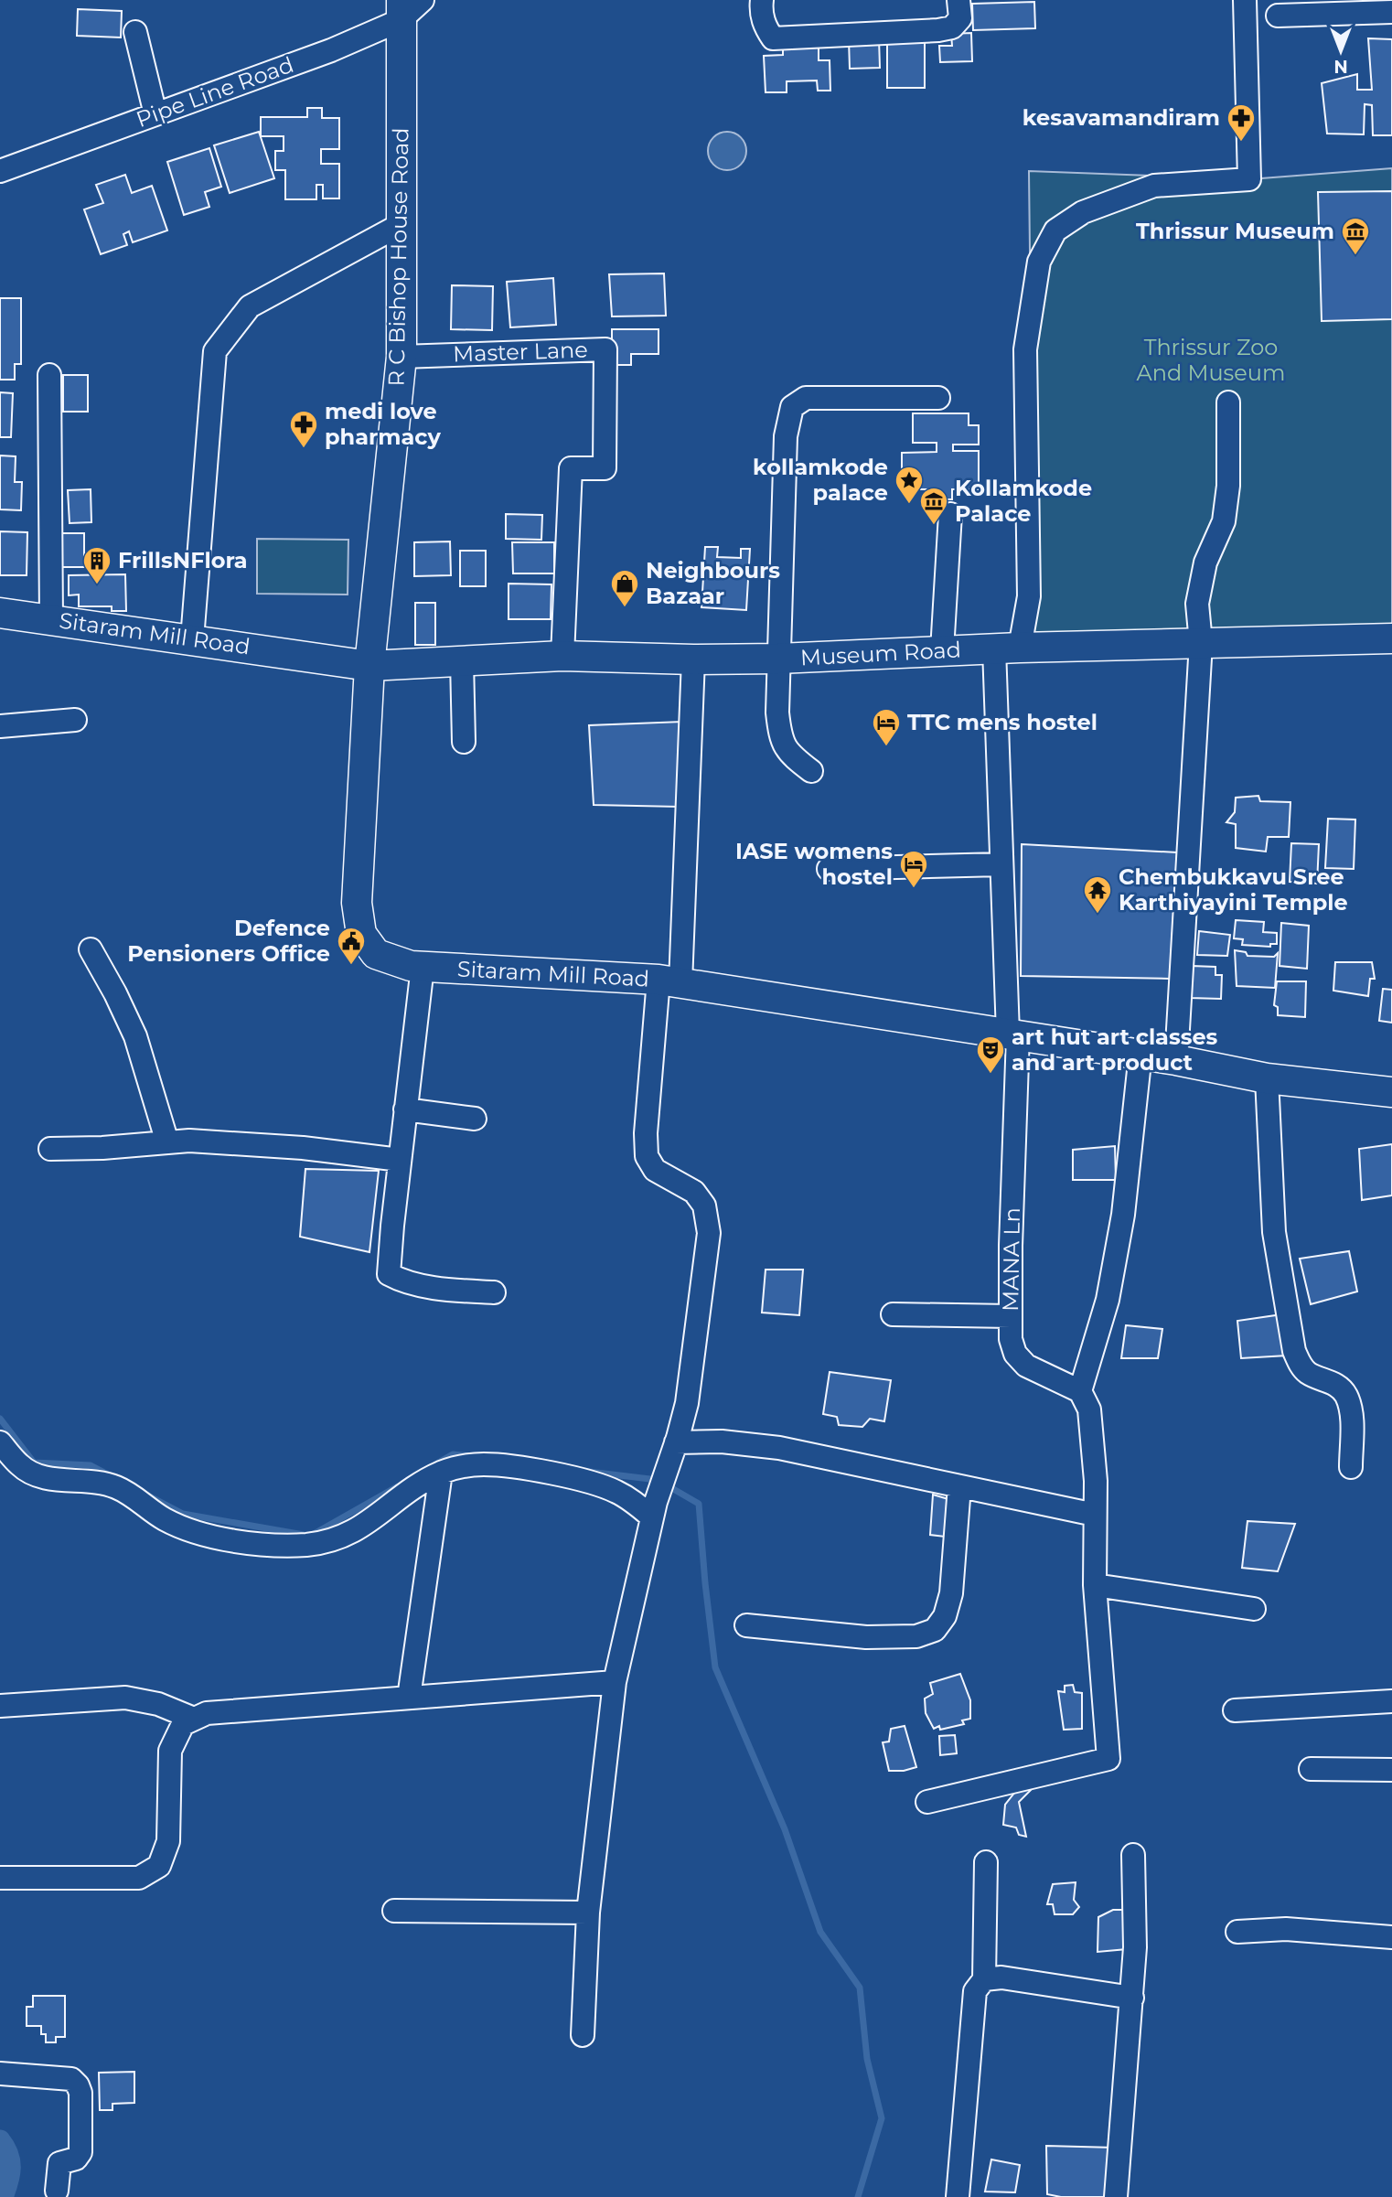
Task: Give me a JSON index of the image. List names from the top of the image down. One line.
{"streets":{"main road":["R C Bishop House Road","Sitaram Mill Road","Museum Road"],"street":["Pipe Line Road","Master Lane","MANA Ln"]},"crossings":[["Pipe Line Road","R C Bishop House Road"],["R C Bishop House Road","Master Lane"],["R C Bishop House Road","Sitaram Mill Road"],["R C Bishop House Road","Museum Road"],["Master Lane","Museum Road"],["Sitaram Mill Road","Museum Road"],["Sitaram Mill Road","MANA Ln"],["Museum Road","MANA Ln"]],"parks":["Thrissur Zoo And Museum"],"places":{"pharmacy":["kesavamandiram","medi love pharmacy"],"museum":["Thrissur Museum","Kollamkode Palace"],"place":["kollamkode palace"],"building":["FrillsNFlora"],"shop":["Neighbours Bazaar"],"hotel":["TTC mens hostel","IASE womens hostel"],"temple":["Chembukkavu Sree Karthiyayini Temple"],"public building":["Defence Pensioners Office"],"theatre":["art hut art classes and art product"]},"north":"bottom"}
